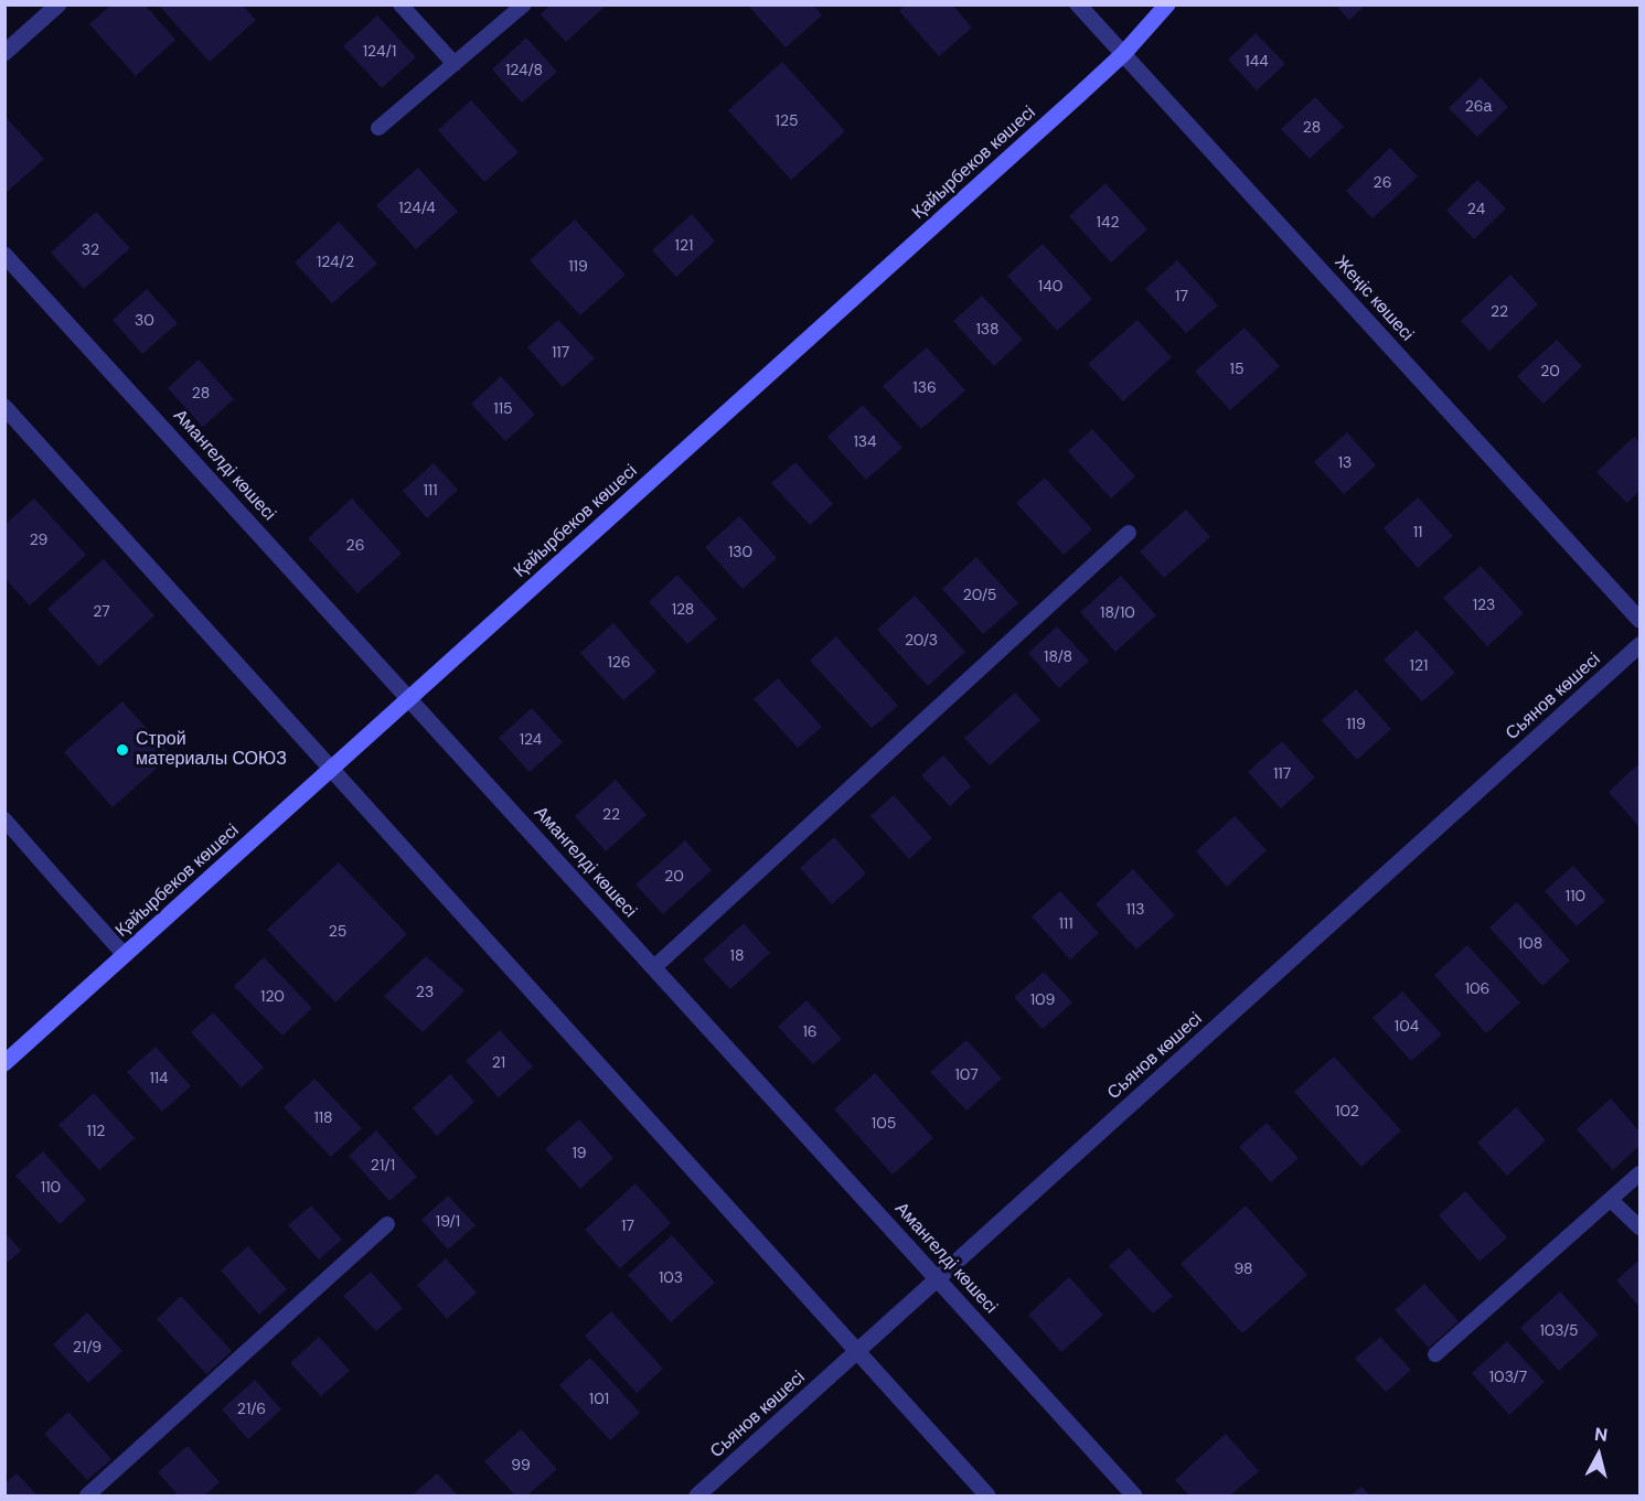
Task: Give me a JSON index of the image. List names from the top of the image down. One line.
{"streets":{"main road":["Қайырбеков көшесі"],"street":["Жеңіс көшесі","Амангелді көшесі","Сьянов көшесі"]},"crossings":[["Қайырбеков көшесі","Жеңіс көшесі"],["Қайырбеков көшесі","Амангелді көшесі"],["Амангелді көшесі","Сьянов көшесі"]],"places":["Строй материалы СОЮЗ"],"house_numbers":["124/1","144","124/8","26а","125","28","26","124/4","24","142","121","32","124/2","119","140","17","22","30","138","117","15","20","136","28","115","134","13","111","11","29","26","130","20/5","123","128","27","18/10","20/3","18/8","126","121","119","124","117","22","20","110","113","111","25","108","18","106","23","120","109","104","16","21","107","114","102","118","105","112","19","21/1","110","19/1","17","98","103","103/5","21/9","103/7","101","21/6","99"],"north":"top"}
